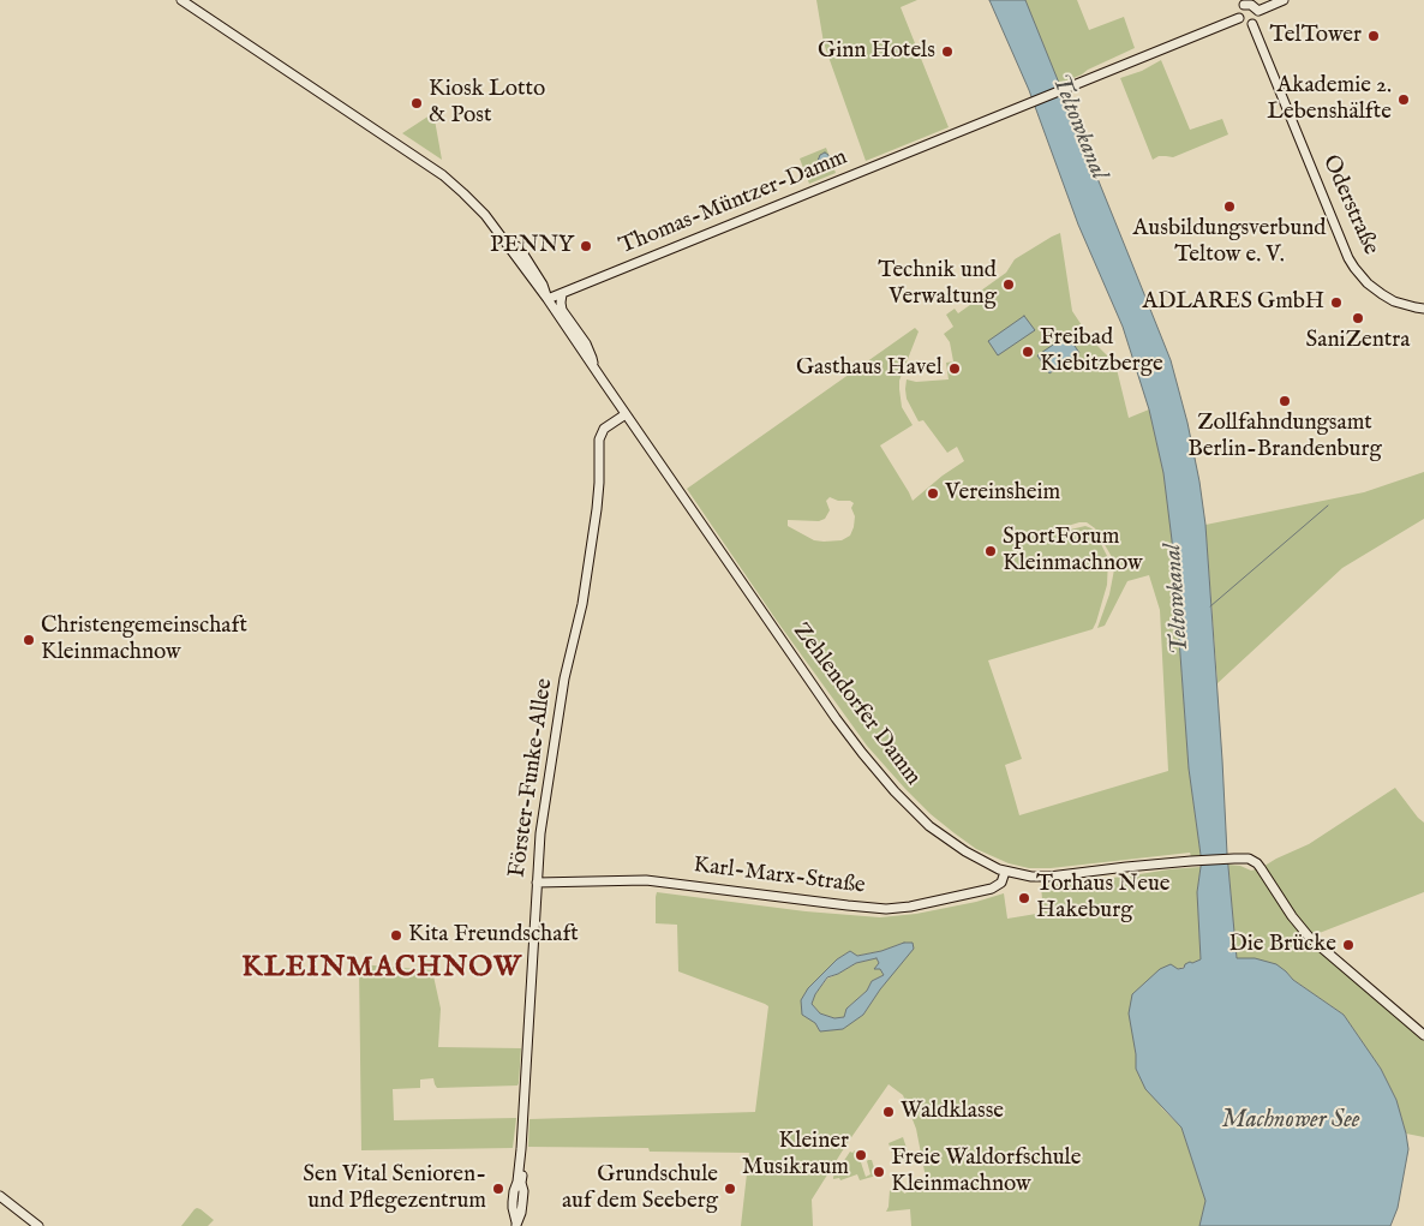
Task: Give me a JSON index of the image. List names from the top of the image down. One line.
{"streets":{"street":["Thomas-Müntzer-Damm","Oderstraße","Zehlendorfer Damm","Förster-Funke-Allee","Karl-Marx-Straße"]},"crossings":[["Thomas-Müntzer-Damm","Oderstraße"],["Thomas-Müntzer-Damm","Zehlendorfer Damm"],["Zehlendorfer Damm","Förster-Funke-Allee"],["Zehlendorfer Damm","Karl-Marx-Straße"],["Förster-Funke-Allee","Karl-Marx-Straße"]],"districts":["KLEINMACHNOW"],"water":["Teltowkanal","Machnower See"],"places":["TelTower","Ginn Hotels","Akademie 2. Lebenshälfte","Kiosk Lotto & Post","Ausbildungsverbund Teltow e. V.","PENNY","Technik und Verwaltung","ADLARES GmbH","SaniZentra","Freibad Kiebitzberge","Gasthaus Havel","Zollfahndungsamt Berlin-Brandenburg","Vereinsheim","SportForum Kleinmachnow","Christengemeinschaft Kleinmachnow","Torhaus Neue Hakeburg","Kita Freundschaft","Die Brücke","Waldklasse","Kleiner Musikraum","Freie Waldorfschule Kleinmachnow","Sen Vital Senioren- und Pflegezentrum","Grundschule auf dem Seeberg"]}
